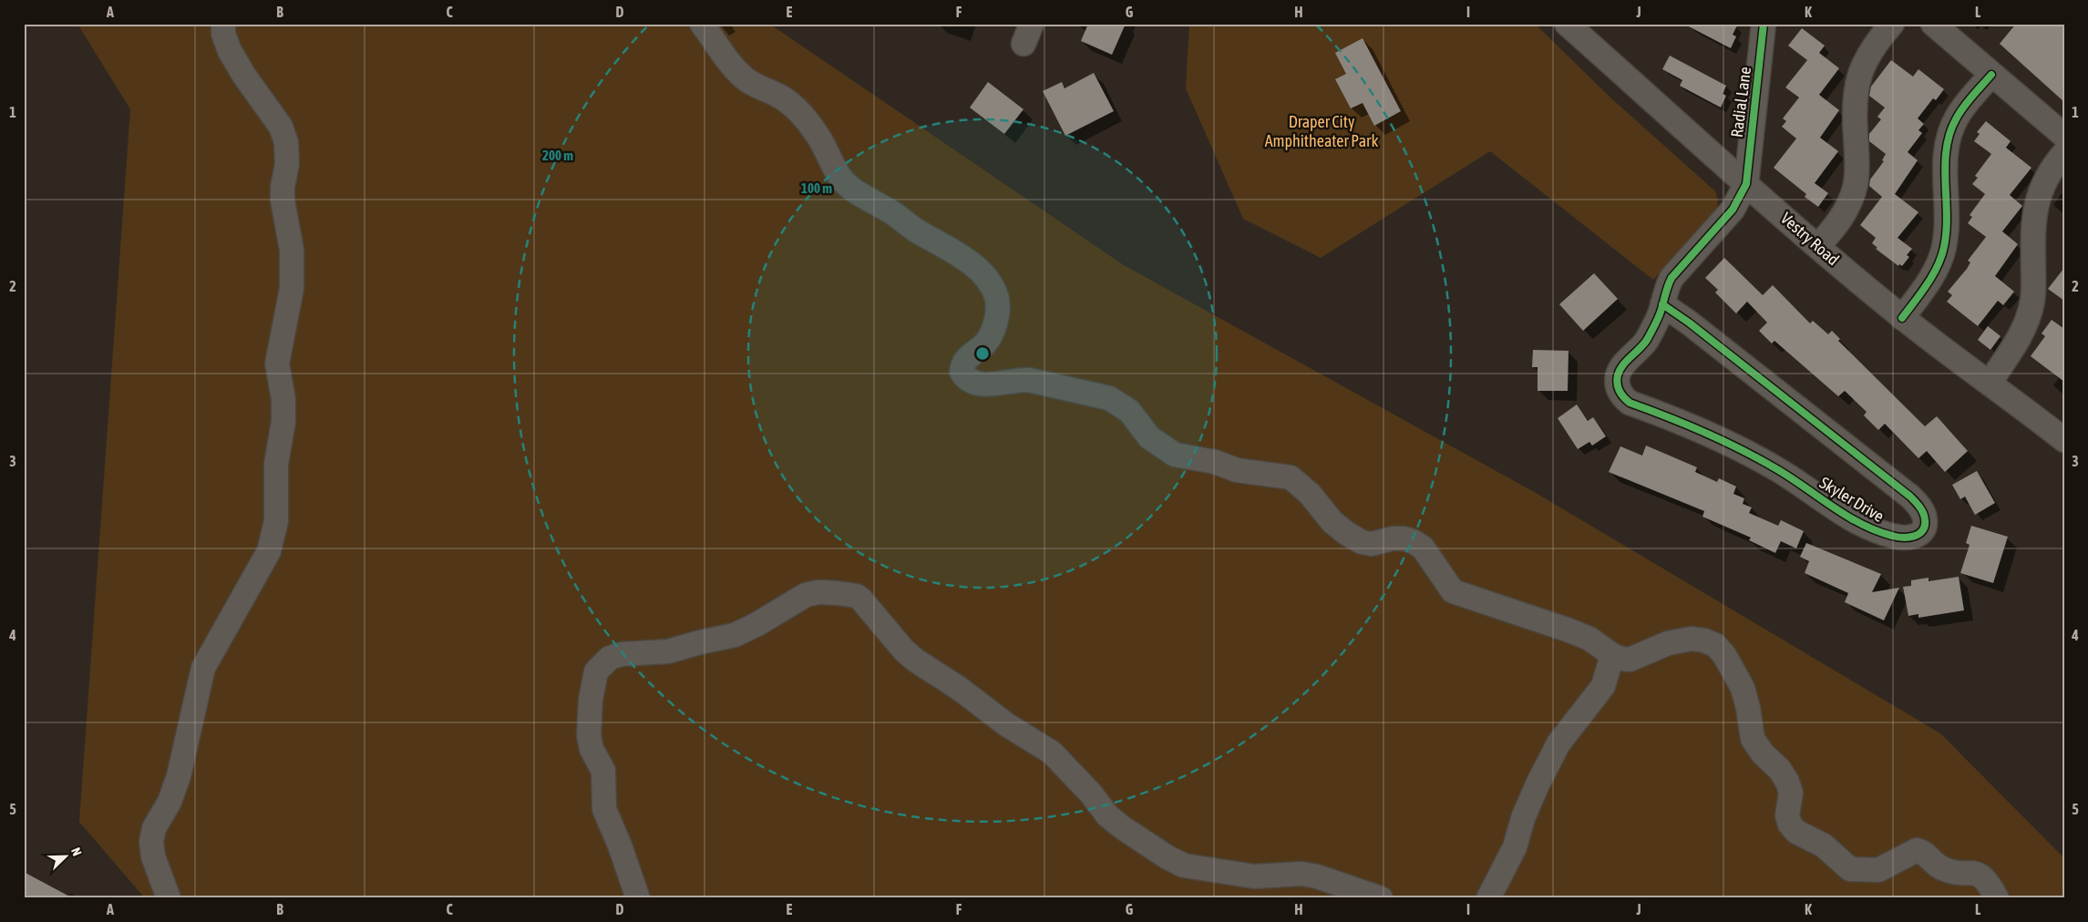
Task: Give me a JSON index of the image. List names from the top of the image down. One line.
{"streets":{"street":["Radial Lane","Vestry Road","Skyler Drive"]},"crossings":[["Radial Lane","Vestry Road"],["Radial Lane","Skyler Drive"],["Vestry Road","Skyler Drive"]],"parks":["Draper City Amphitheater Park"],"north":"top right","grid":{"columns":["A","B","C","D","E","F","G","H","I","J","K","L"],"rows":["1","2","3","4","5"]},"rings":["200 m","100 m"]}
